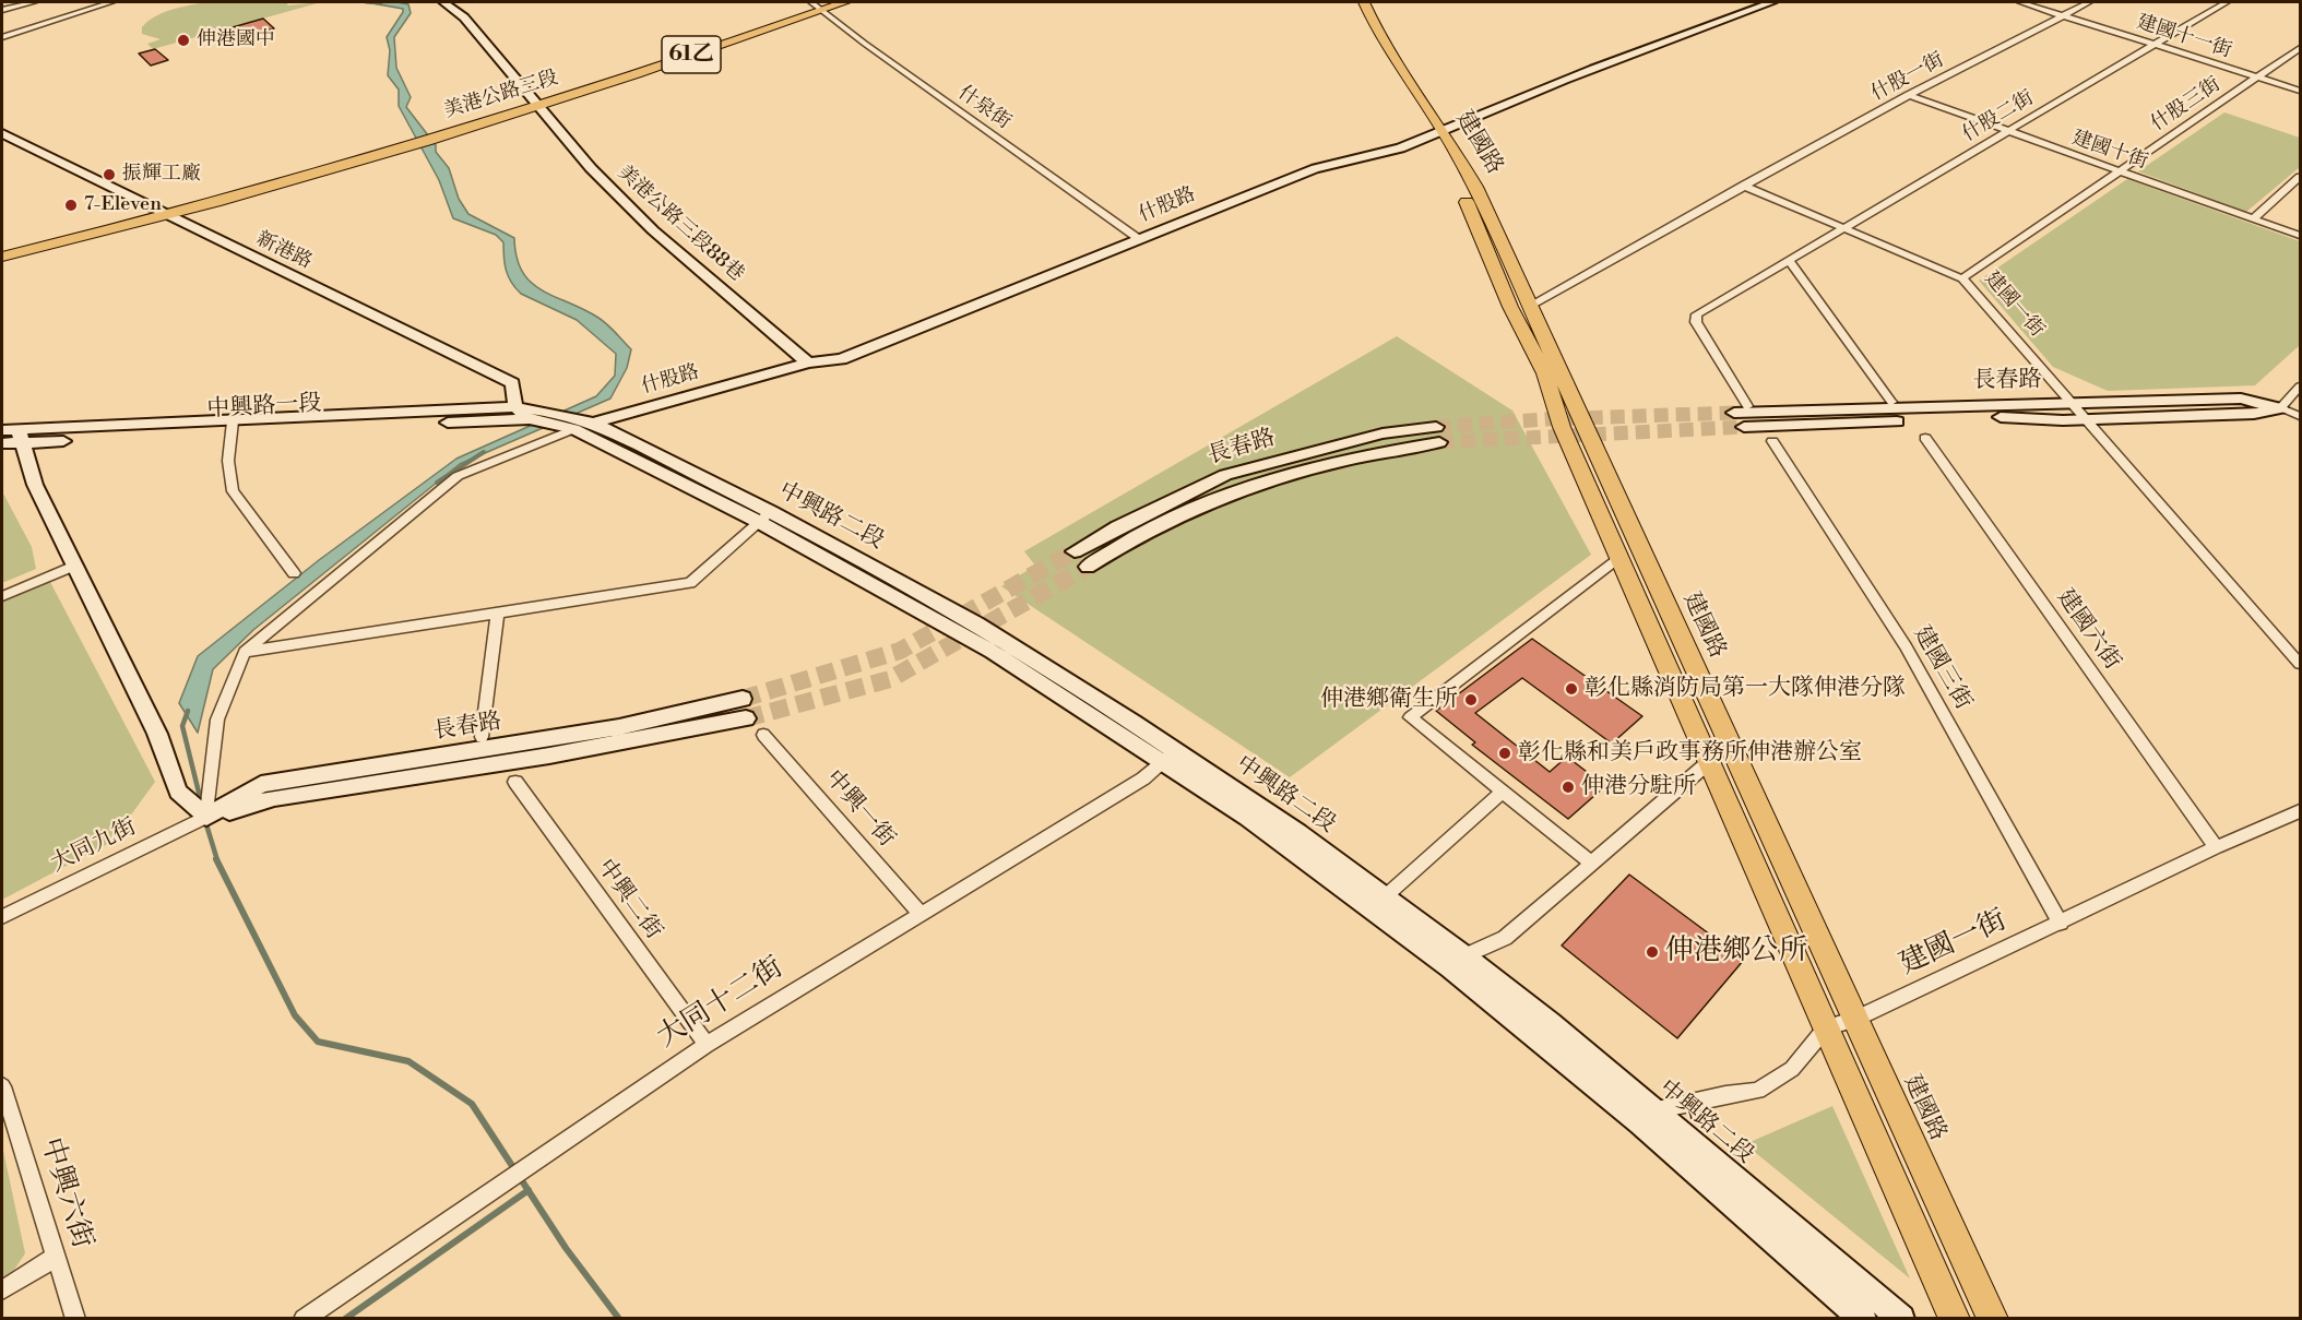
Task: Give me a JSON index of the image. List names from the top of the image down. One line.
{"streets":{"main road":["61乙","美港公路三段","建國路"],"street":["建國十一街","什股一街","什股三街","什泉街","什股二街","建國十街","什股路","美港公路三段88巷","新港路","建國一街","長春路","中興路一段","中興路二段","建國六街","建國三街","中興一街","大同九街","中興二街","大同十二街","中興六街"]},"crossings":[["建國十一街","什股一街"],["建國十一街","什股三街"],["建國十一街","什股二街"],["61乙","美港公路三段"],["61乙","新港路"],["什股一街","建國十街"],["什股一街","建國一街"],["美港公路三段","什泉街"],["美港公路三段","美港公路三段88巷"],["美港公路三段","新港路"],["什股三街","建國十街"],["什股三街","建國一街"],["什泉街","什股路"],["什股二街","建國十街"],["什股二街","建國一街"],["建國路","什股路"],["建國路","建國一街"],["什股路","美港公路三段88巷"],["什股路","中興路二段"],["新港路","中興路一段"],["新港路","中興路二段"],["建國一街","長春路"],["建國一街","建國六街"],["建國一街","建國三街"],["長春路","大同九街"],["中興路一段","中興路二段"],["中興路二段","大同十二街"],["中興一街","大同十二街"],["中興二街","大同十二街"]],"places":["伸港國中","振輝工廠","7-Eleven","彰化縣消防局第一大隊伸港分隊","伸港鄉衛生所","彰化縣和美戶政事務所伸港辦公室","伸港分駐所","伸港鄉公所"]}
